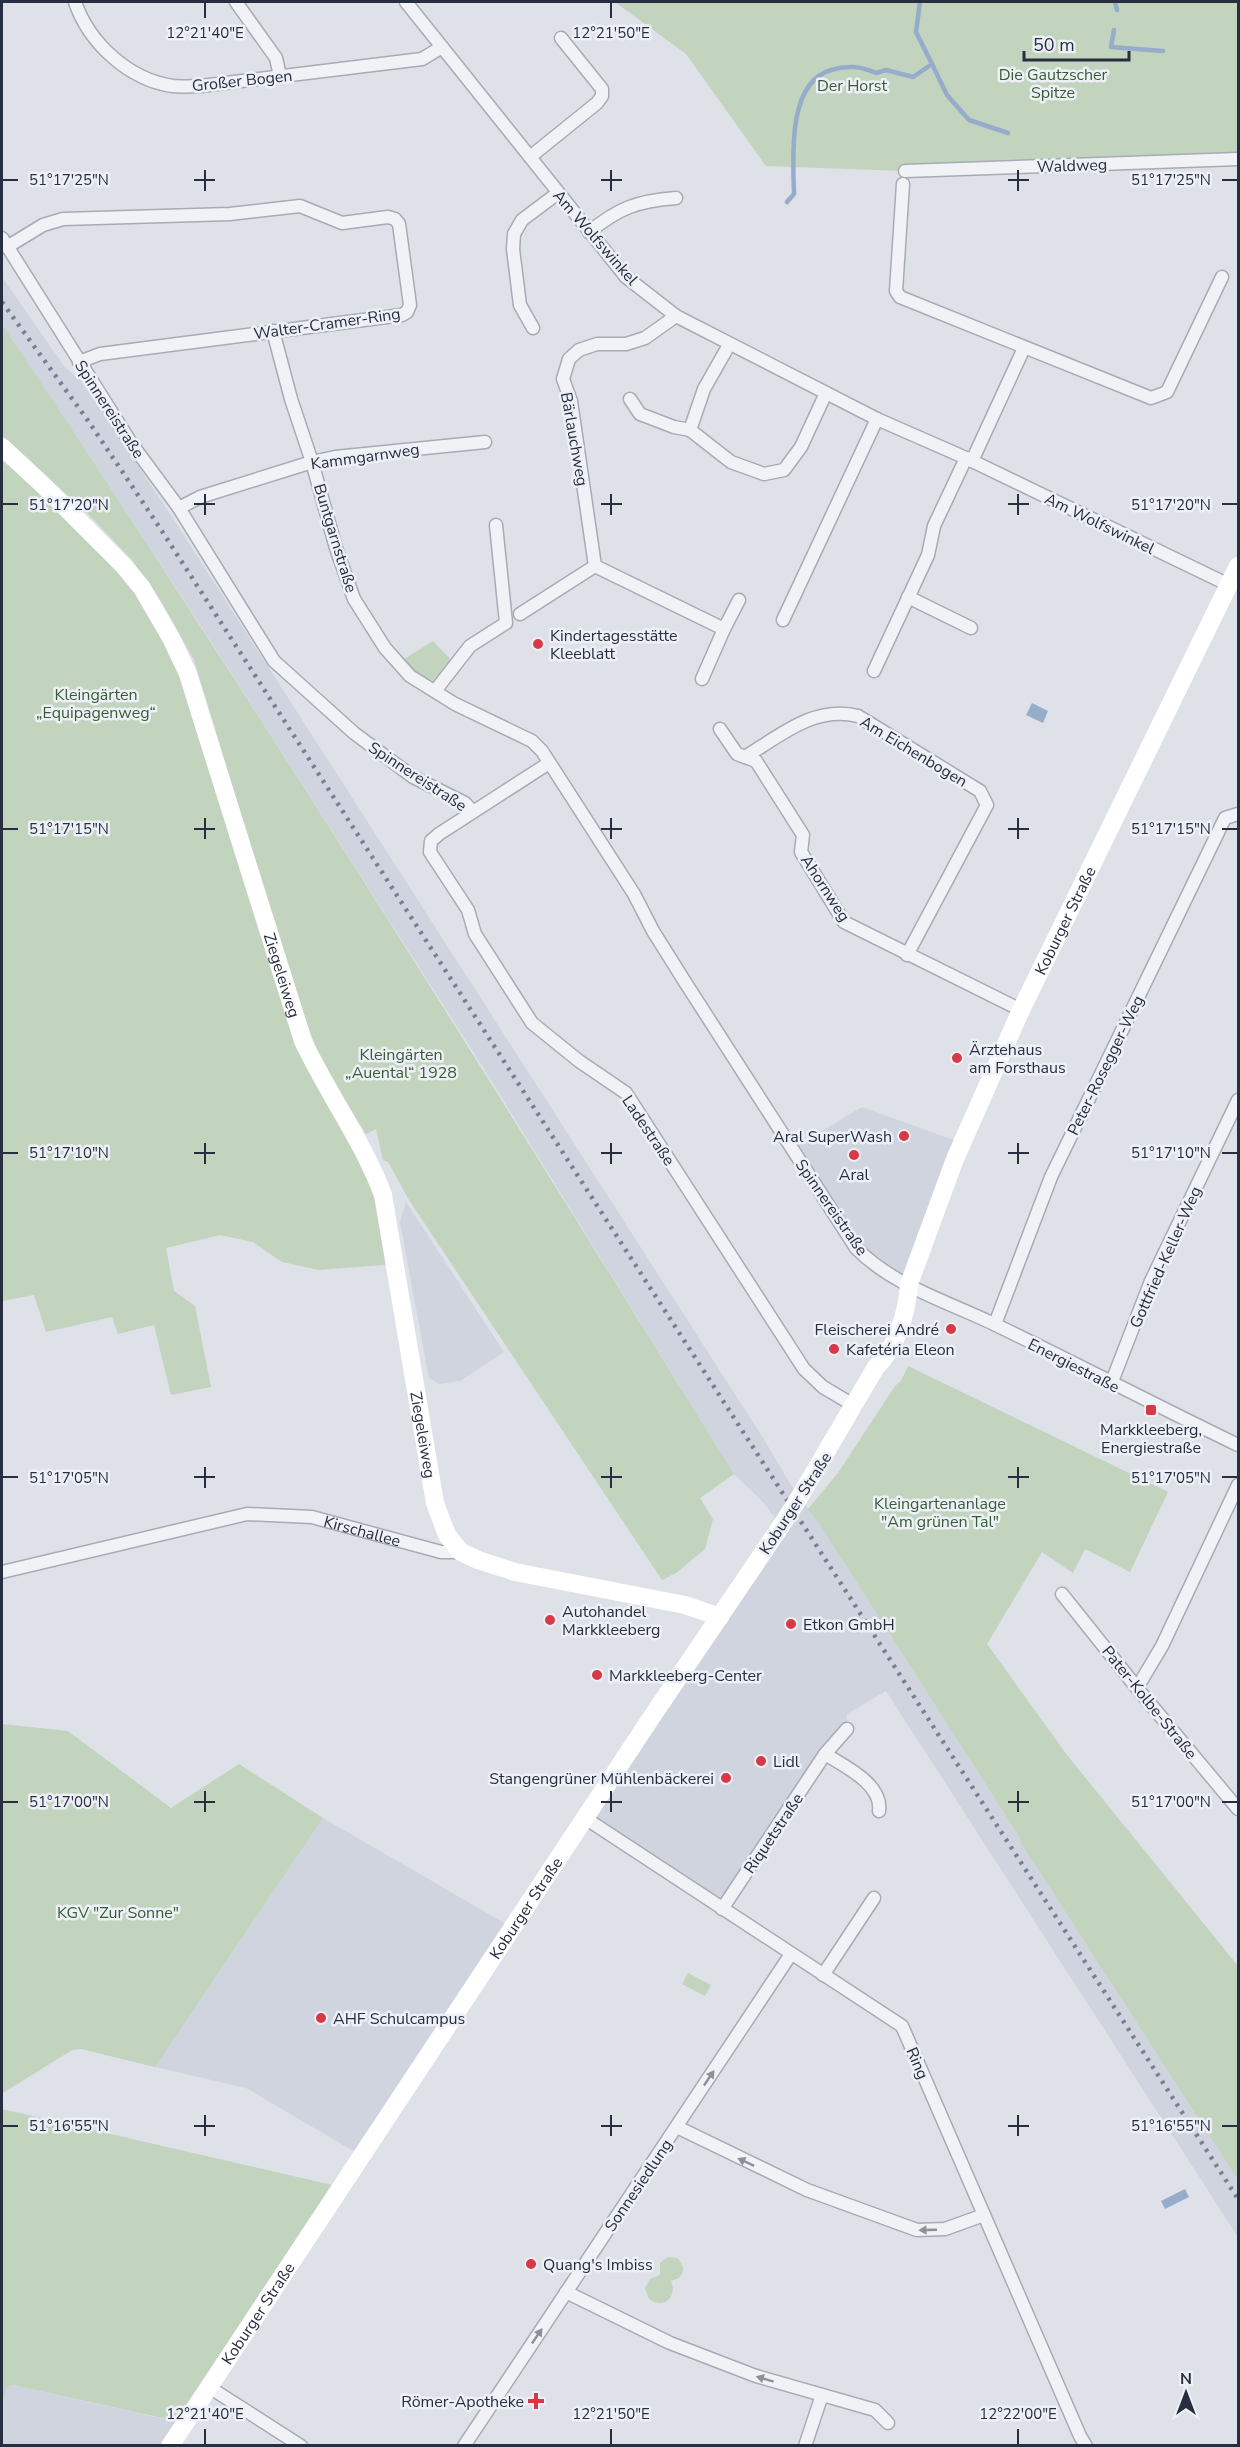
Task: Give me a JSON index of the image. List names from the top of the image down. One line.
{"streets":{"main road":["Koburger Straße","Ziegeleiweg","Kirschallee"],"street":["Großer Bogen","Waldweg","Am Wolfswinkel","Walter-Cramer-Ring","Spinnereistraße","Bärlauchweg","Kammgarnweg","Buntgarnstraße","Am Eichenbogen","Ahornweg","Peter-Rosegger-Weg","Ladestraße","Gottfried-Keller-Weg","Energiestraße","Pater-Kolbe-Straße","Riquetstraße","Ring","Sonnesiedlung"]},"crossings":[["Großer Bogen","Am Wolfswinkel"],["Am Wolfswinkel","Bärlauchweg"],["Am Wolfswinkel","Koburger Straße"],["Walter-Cramer-Ring","Spinnereistraße"],["Walter-Cramer-Ring","Buntgarnstraße"],["Spinnereistraße","Kammgarnweg"],["Spinnereistraße","Buntgarnstraße"],["Spinnereistraße","Koburger Straße"],["Spinnereistraße","Ladestraße"],["Spinnereistraße","Energiestraße"],["Kammgarnweg","Buntgarnstraße"],["Am Eichenbogen","Ahornweg"],["Ahornweg","Koburger Straße"],["Koburger Straße","Ladestraße"],["Koburger Straße","Energiestraße"],["Koburger Straße","Kirschallee"],["Koburger Straße","Ring"],["Ziegeleiweg","Kirschallee"],["Peter-Rosegger-Weg","Energiestraße"],["Gottfried-Keller-Weg","Energiestraße"],["Riquetstraße","Ring"],["Ring","Sonnesiedlung"]],"one_way":["Sonnesiedlung"],"parks":["Die Gautzscher Spitze","Der Horst","Kleingärten „Equipagenweg“","Kleingärten „Auental“ 1928","Kleingartenanlage \"Am grünen Tal\"","KGV \"Zur Sonne\""],"places":{"other":["Kindertagesstätte Kleeblatt","Ärztehaus am Forsthaus","Aral SuperWash","Aral","Fleischerei André","Kafetéria Eleon","Autohandel Markkleeberg","Etkon GmbH","Markkleeberg-Center","Lidl","Stangengrüner Mühlenbäckerei","AHF Schulcampus","Quang's Imbiss"],"transit":["Markkleeberg, Energiestraße"],"health":["Römer-Apotheke"]},"scale_bar":"50 m","north":"top","coordinates":["12°21'40\"E","12°21'50\"E","51°17'25\"N","51°17'20\"N","51°17'15\"N","51°17'10\"N","51°17'05\"N","51°17'00\"N","51°16'55\"N","12°22'00\"E"]}
